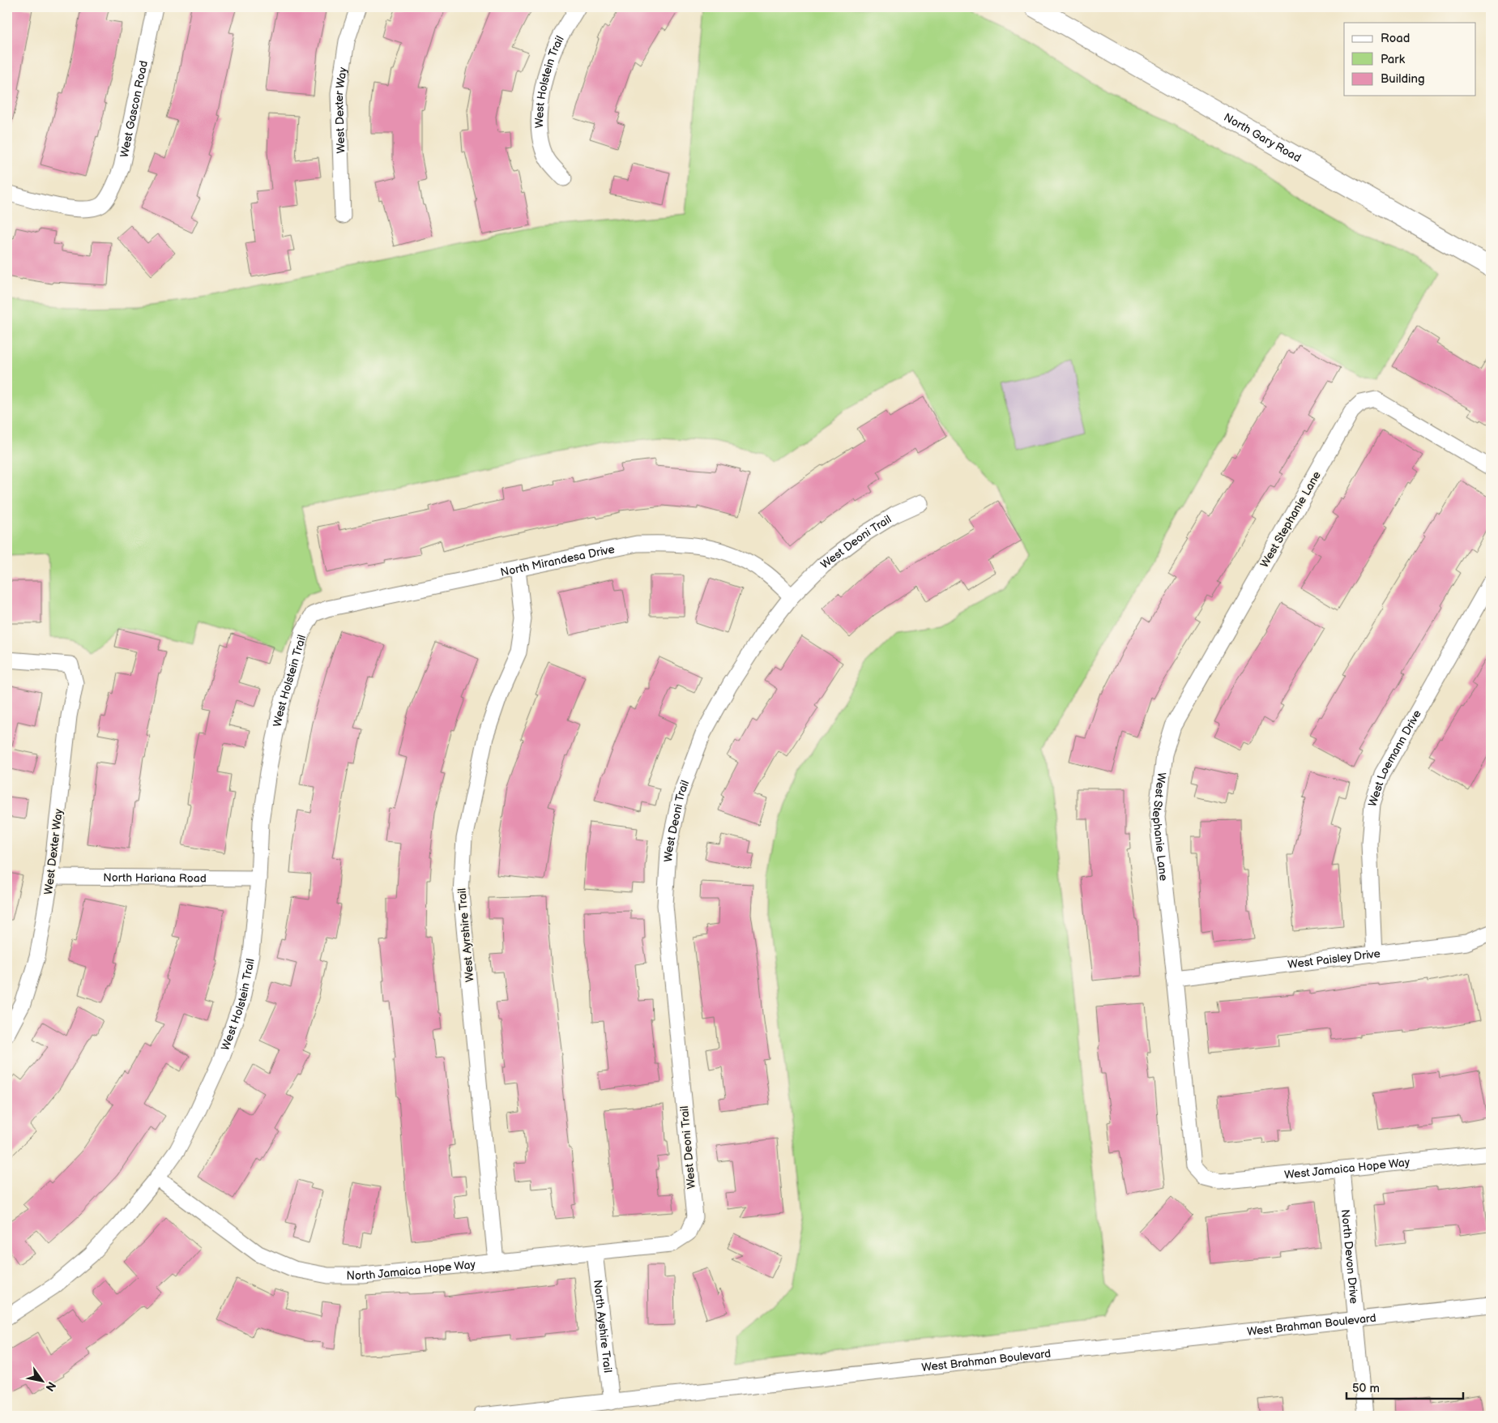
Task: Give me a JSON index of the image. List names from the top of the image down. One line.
{"streets":{"main road":["North Gary Road"],"street":["West Holstein Trail","West Gascon Road","West Dexter Way","West Stephanie Lane","West Deoni Trail","North Mirandesa Drive","West Loemann Drive","North Hariana Road","West Ayrshire Trail","West Paisley Drive","West Jamaica Hope Way","North Devon Drive","North Jamaica Hope Way","West Brahman Boulevard","North Ayshire Trail"]},"crossings":[["West Holstein Trail","North Mirandesa Drive"],["West Holstein Trail","North Hariana Road"],["West Holstein Trail","North Jamaica Hope Way"],["West Dexter Way","North Hariana Road"],["West Stephanie Lane","West Paisley Drive"],["West Stephanie Lane","West Jamaica Hope Way"],["West Deoni Trail","North Mirandesa Drive"],["West Deoni Trail","North Jamaica Hope Way"],["North Mirandesa Drive","West Ayrshire Trail"],["West Loemann Drive","West Paisley Drive"],["West Ayrshire Trail","North Jamaica Hope Way"],["West Jamaica Hope Way","North Devon Drive"],["North Devon Drive","West Brahman Boulevard"],["North Jamaica Hope Way","North Ayshire Trail"],["West Brahman Boulevard","North Ayshire Trail"]],"legend":["Road","Park","Building"],"scale_bar":"50 m","north":"bottom right"}
